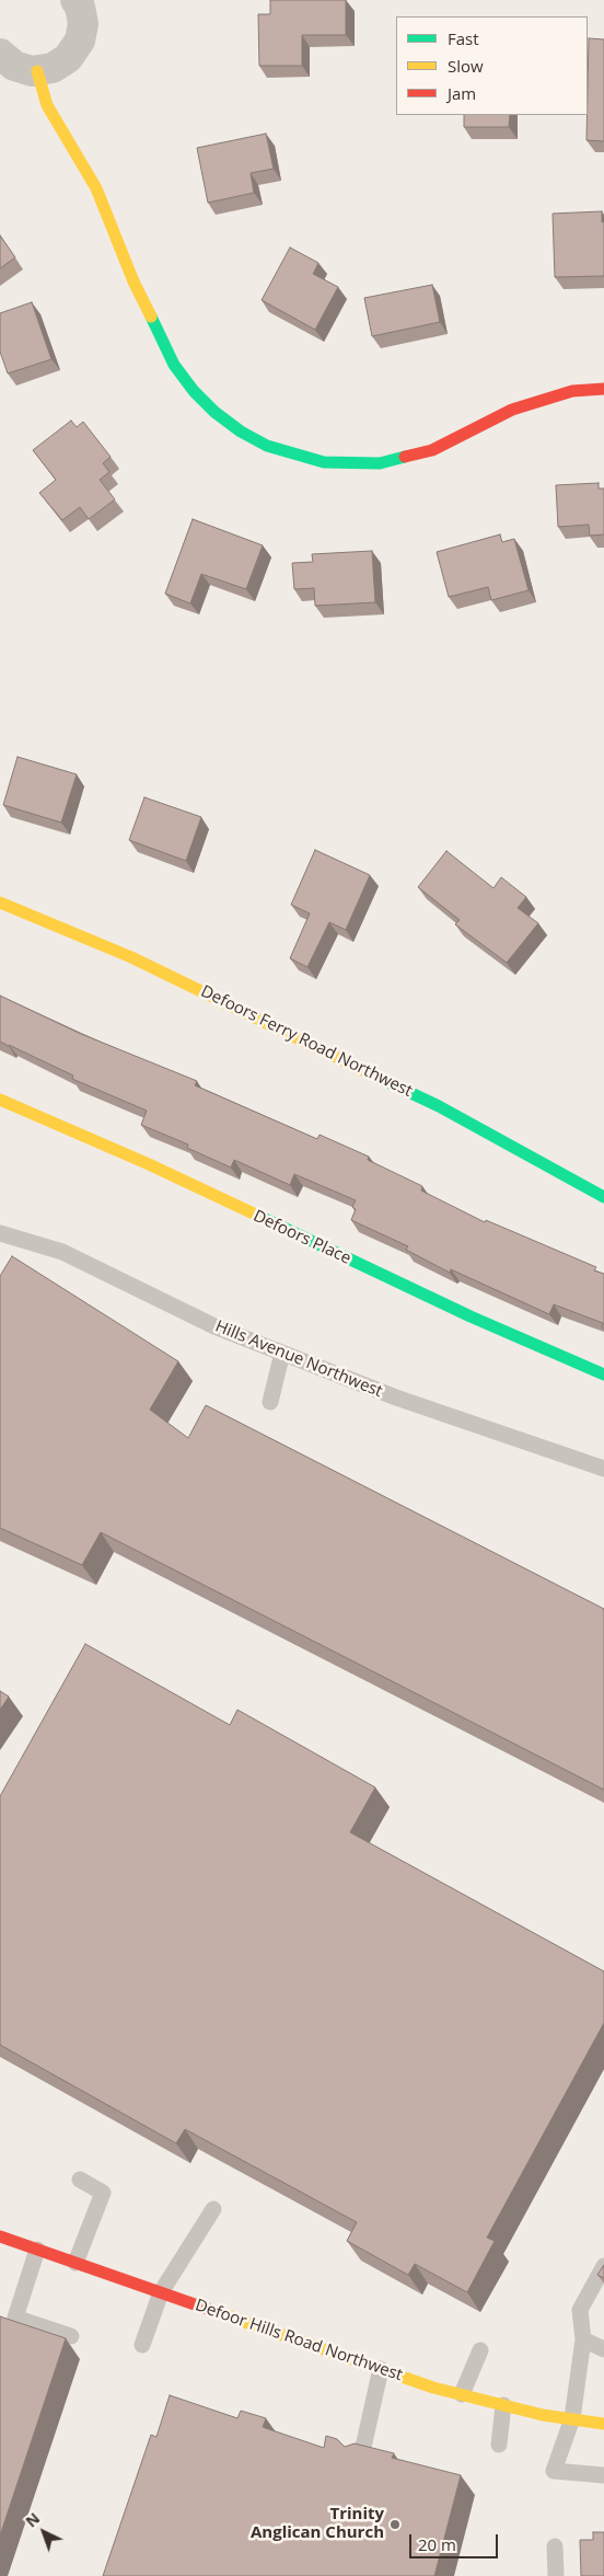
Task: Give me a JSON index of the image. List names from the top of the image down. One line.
{"streets":{"street":["Defoors Ferry Road Northwest","Defoors Place","Defoor Hills Road Northwest"],"lane":["Hills Avenue Northwest"]},"places":["Trinity Anglican Church"],"legend":["Fast","Slow","Jam"],"scale_bar":"20 m","north":"top left"}
